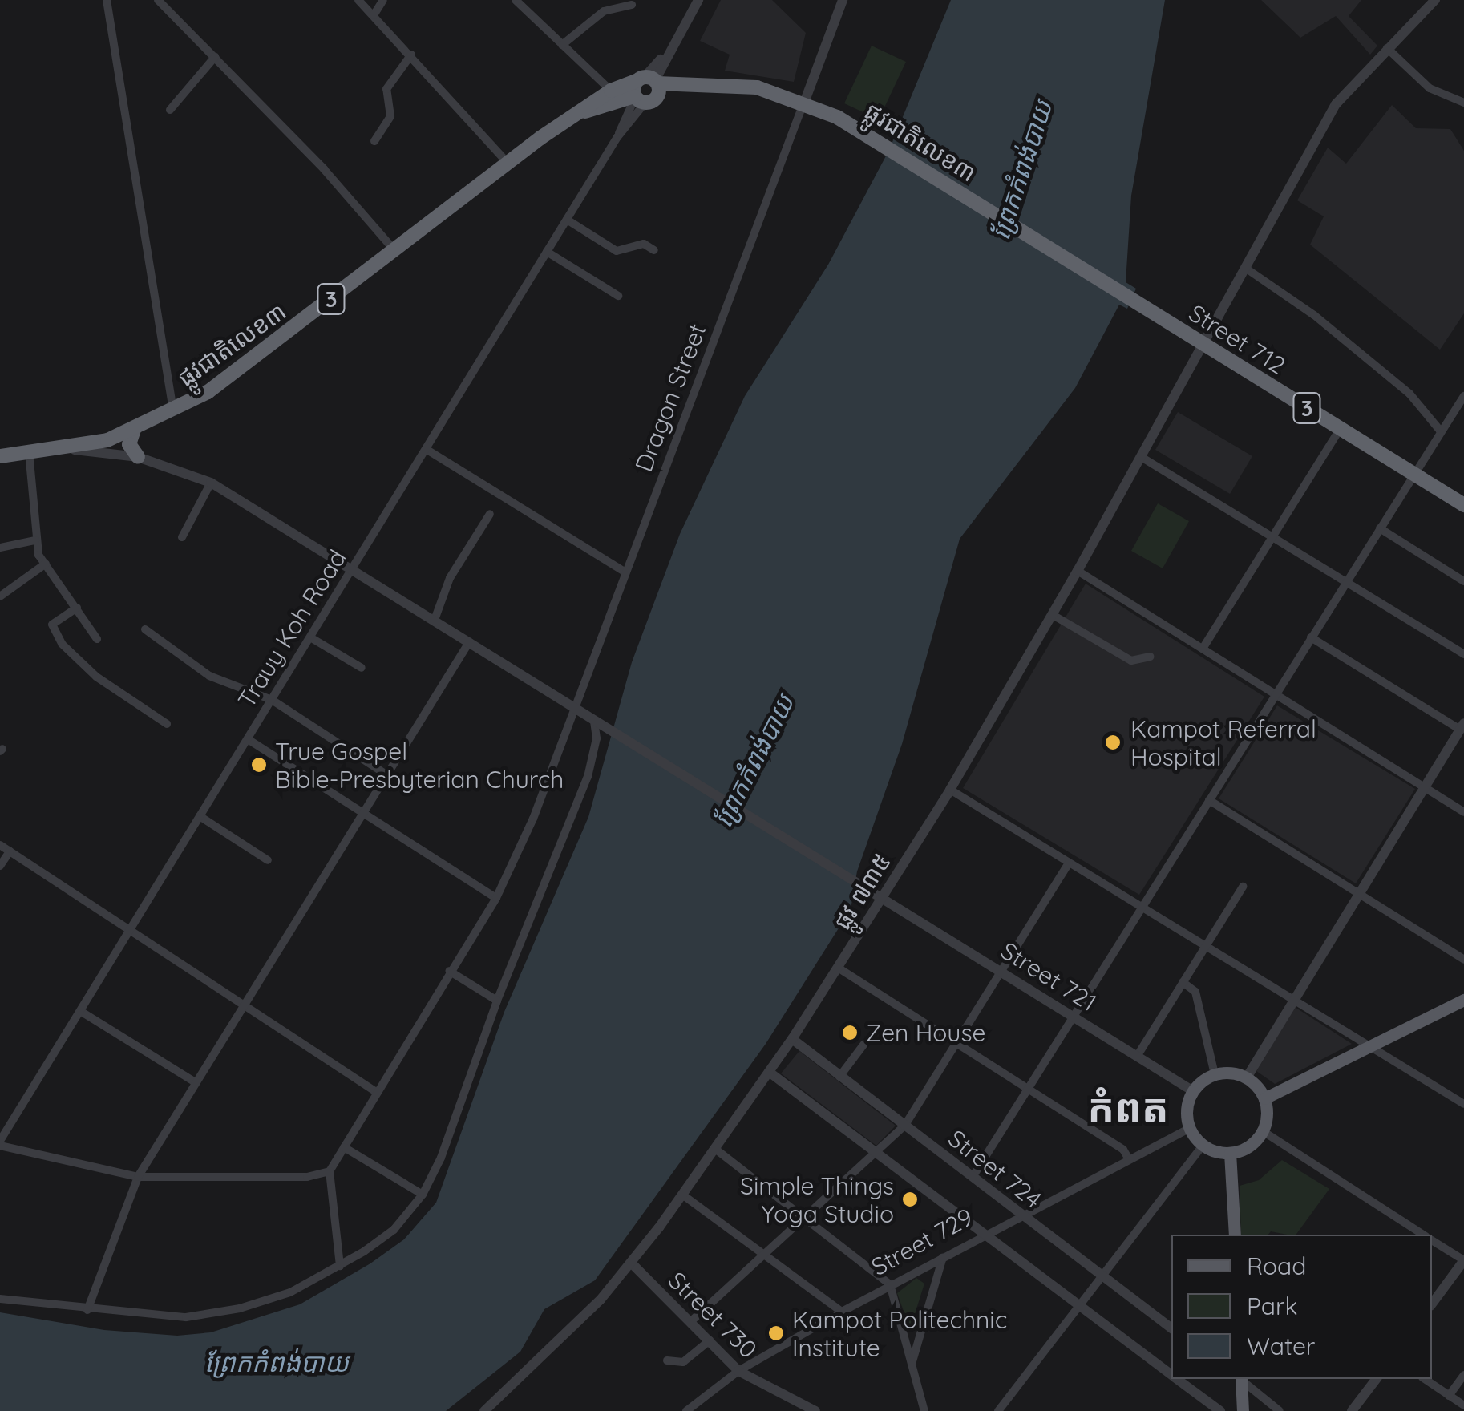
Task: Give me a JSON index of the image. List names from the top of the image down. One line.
{"streets":{"highway":["ផ្លូវជាតិលេខ៣","3","Street 712"],"street":["Dragon Street","Trauy Koh Road","ផ្លូវ ៧៣៥","Street 721","Street 724","Street 729","Street 730"]},"crossings":[["ផ្លូវជាតិលេខ៣","Street 712"],["ផ្លូវជាតិលេខ៣","Dragon Street"],["ផ្លូវជាតិលេខ៣","Trauy Koh Road"],["ផ្លូវជាតិលេខ៣","Street 721"],["Street 712","ផ្លូវ ៧៣៥"],["Dragon Street","Street 721"],["Trauy Koh Road","Street 721"],["ផ្លូវ ៧៣៥","Street 721"],["ផ្លូវ ៧៣៥","Street 724"],["ផ្លូវ ៧៣៥","Street 730"],["Street 721","Street 729"],["Street 724","Street 729"],["Street 729","Street 730"]],"districts":["កំពត"],"water":["ព្រែកកំពង់បាយ"],"places":["Kampot Referral Hospital","True Gospel Bible-Presbyterian Church","Zen House","Simple Things Yoga Studio","Kampot Politechnic Institute"],"legend":["Road","Park","Water"]}
